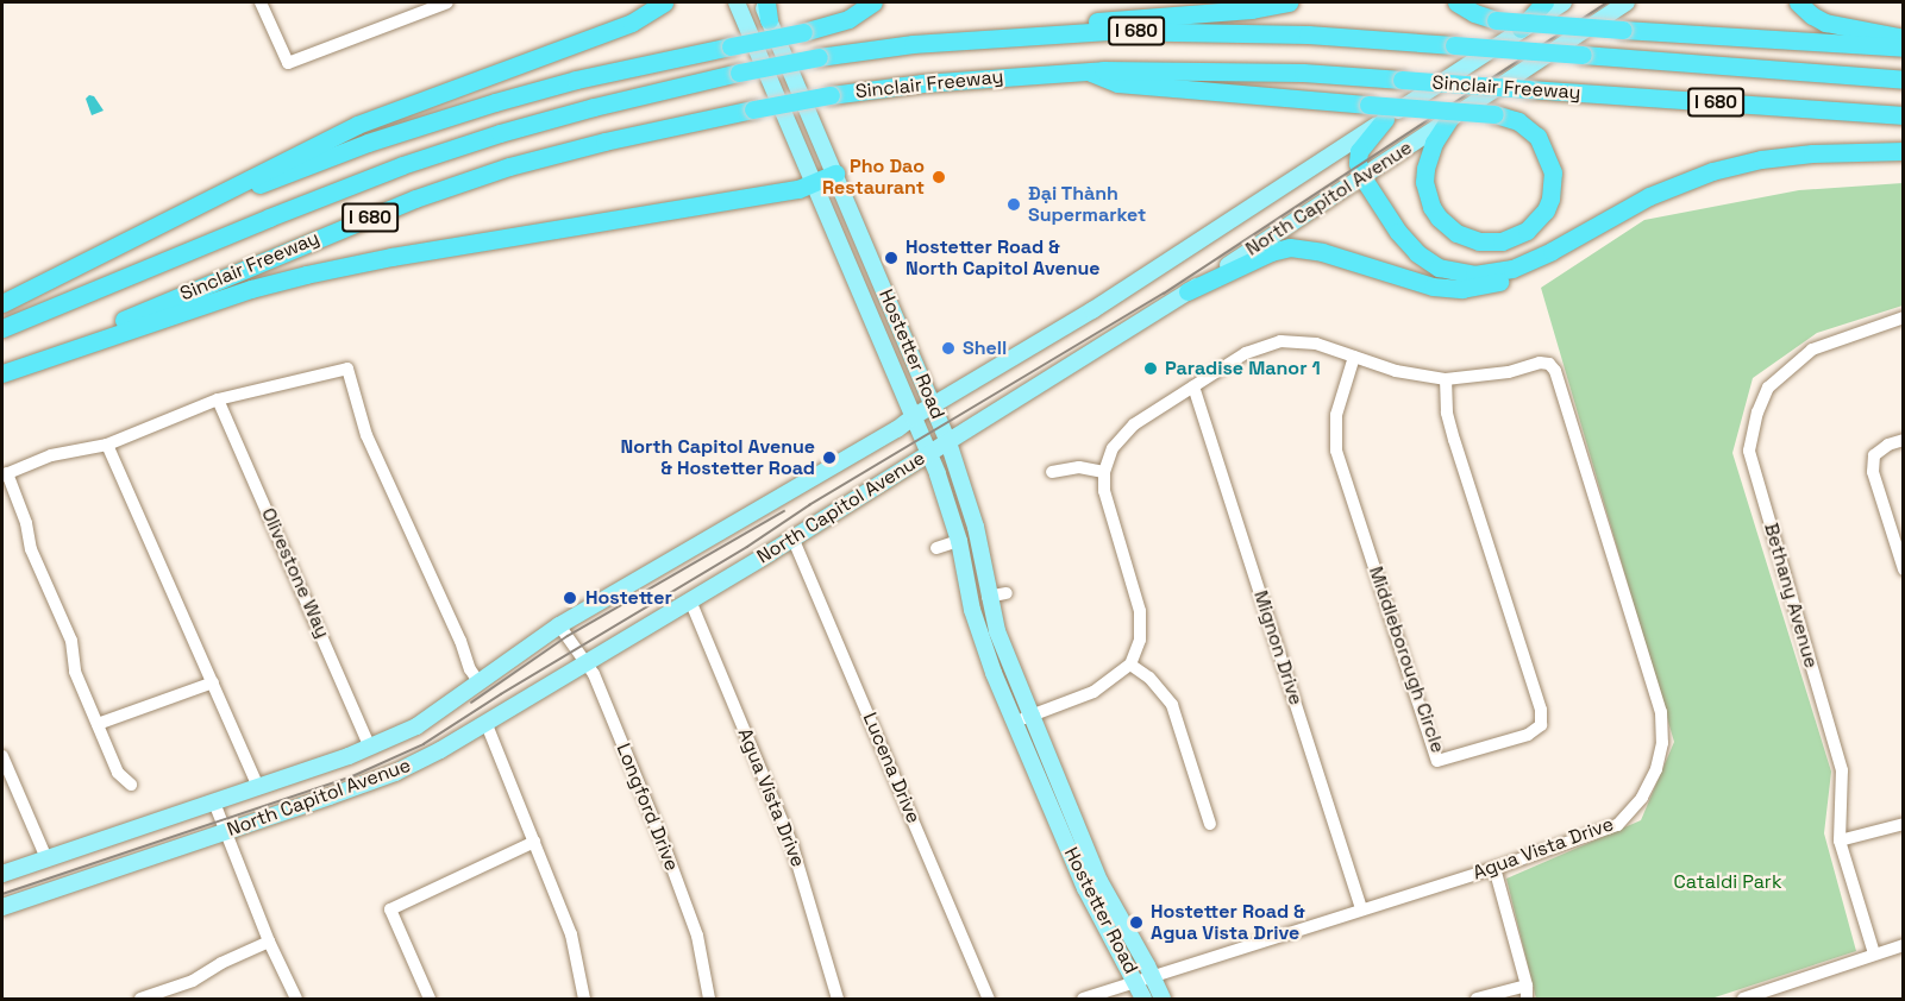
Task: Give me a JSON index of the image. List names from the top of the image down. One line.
{"streets":{"highway":["I 680","Sinclair Freeway"],"main road":["North Capitol Avenue","Hostetter Road"],"street":["Olivestone Way","Bethany Avenue","Mignon Drive","Middleborough Circle","Lucena Drive","Agua Vista Drive","Longford Drive"]},"crossings":[["North Capitol Avenue","Hostetter Road"],["North Capitol Avenue","Olivestone Way"],["North Capitol Avenue","Lucena Drive"],["North Capitol Avenue","Agua Vista Drive"],["North Capitol Avenue","Longford Drive"],["Hostetter Road","Agua Vista Drive"],["Mignon Drive","Agua Vista Drive"],["Middleborough Circle","Agua Vista Drive"]],"parks":["Cataldi Park"],"places":["Pho Dao Restaurant","Đại Thành Supermarket","Hostetter Road & North Capitol Avenue","Shell","Paradise Manor 1","North Capitol Avenue & Hostetter Road","Hostetter","Hostetter Road & Agua Vista Drive"]}
